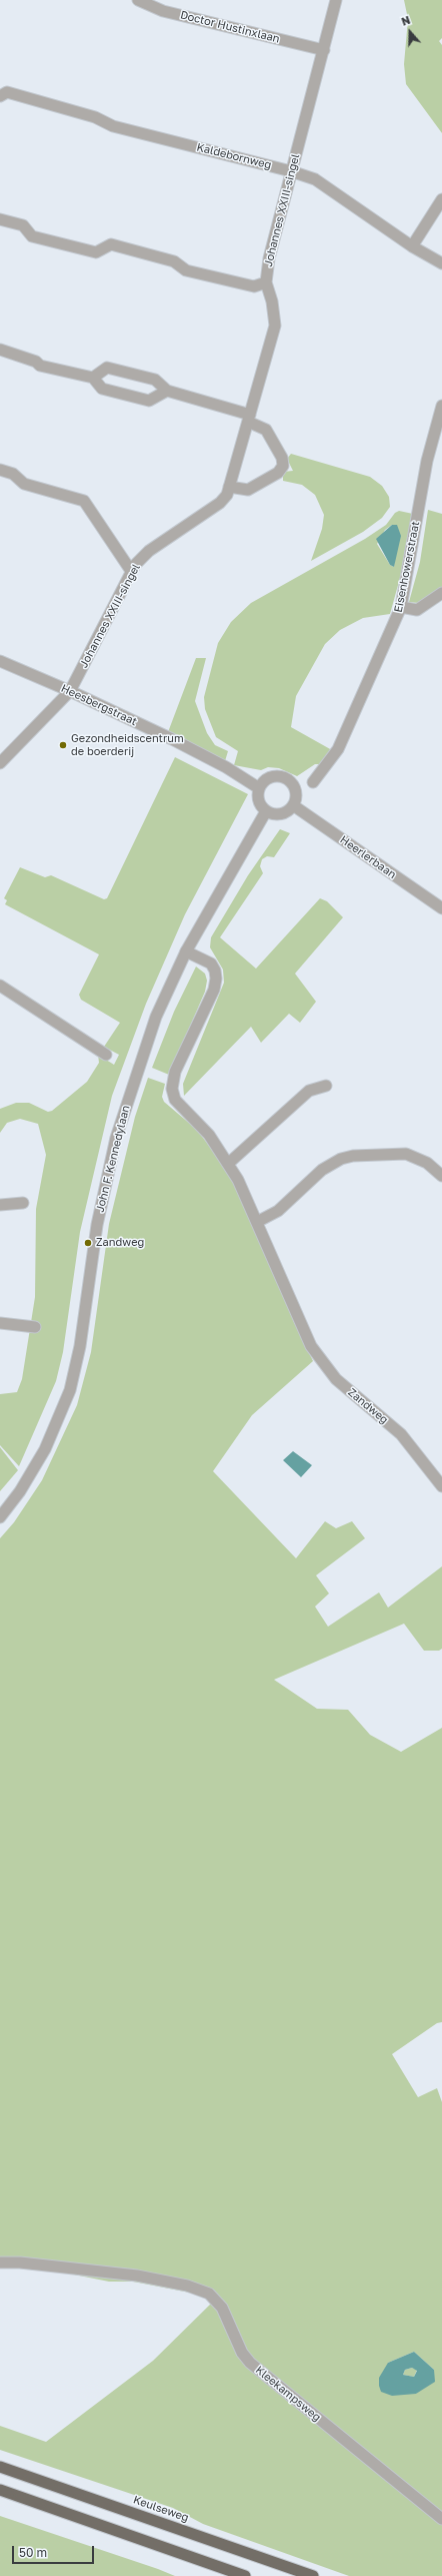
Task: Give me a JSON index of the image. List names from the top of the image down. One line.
{"streets":{"highway":["Keulseweg"],"street":["Doctor Hustinxlaan","Kaldebornweg","Johannes XXIII-singel","Eisenhowerstraat","Heesbergstraat","Heerlerbaan","John F. Kennedylaan","Zandweg","Kleekampsweg"]},"crossings":[["Doctor Hustinxlaan","Johannes XXIII-singel"],["Kaldebornweg","Johannes XXIII-singel"],["Johannes XXIII-singel","Heesbergstraat"],["Heesbergstraat","Heerlerbaan"],["Heesbergstraat","John F. Kennedylaan"],["Heerlerbaan","John F. Kennedylaan"],["John F. Kennedylaan","Zandweg"]],"places":["Gezondheidscentrum de boerderij","Zandweg"],"scale_bar":"50 m","north":"top"}
